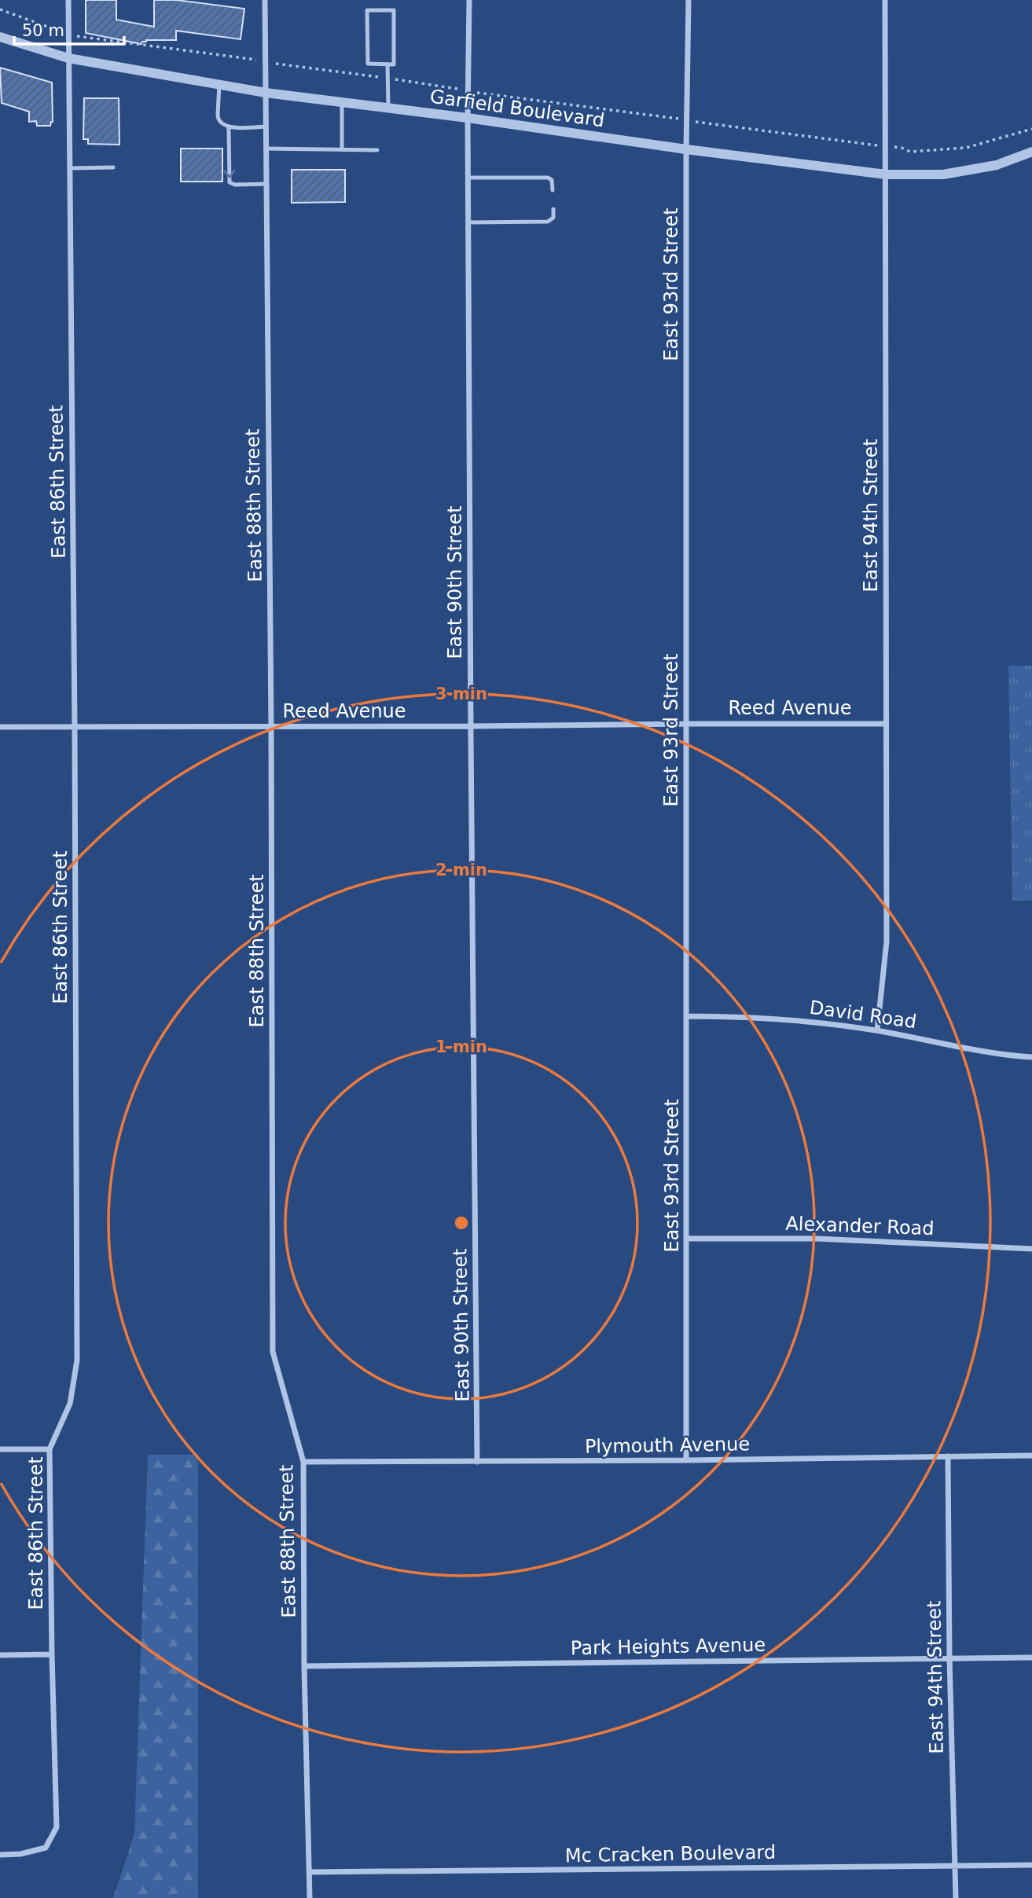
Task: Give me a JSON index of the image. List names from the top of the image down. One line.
{"streets":{"street":["Garfield Boulevard","East 93rd Street","East 86th Street","East 88th Street","East 94th Street","East 90th Street","Reed Avenue","David Road","Alexander Road","Plymouth Avenue","Park Heights Avenue","Mc Cracken Boulevard"]},"crossings":[["Garfield Boulevard","East 93rd Street"],["Garfield Boulevard","East 86th Street"],["Garfield Boulevard","East 88th Street"],["Garfield Boulevard","East 94th Street"],["Garfield Boulevard","East 90th Street"],["East 93rd Street","Reed Avenue"],["East 93rd Street","David Road"],["East 93rd Street","Alexander Road"],["East 93rd Street","Plymouth Avenue"],["East 86th Street","Reed Avenue"],["East 88th Street","Reed Avenue"],["East 88th Street","Plymouth Avenue"],["East 88th Street","Park Heights Avenue"],["East 88th Street","Mc Cracken Boulevard"],["East 94th Street","Reed Avenue"],["East 94th Street","David Road"],["East 94th Street","Plymouth Avenue"],["East 94th Street","Park Heights Avenue"],["East 94th Street","Mc Cracken Boulevard"],["East 90th Street","Reed Avenue"],["East 90th Street","Plymouth Avenue"]],"scale_bar":"50 m","rings":["3 min","2 min","1 min"]}
